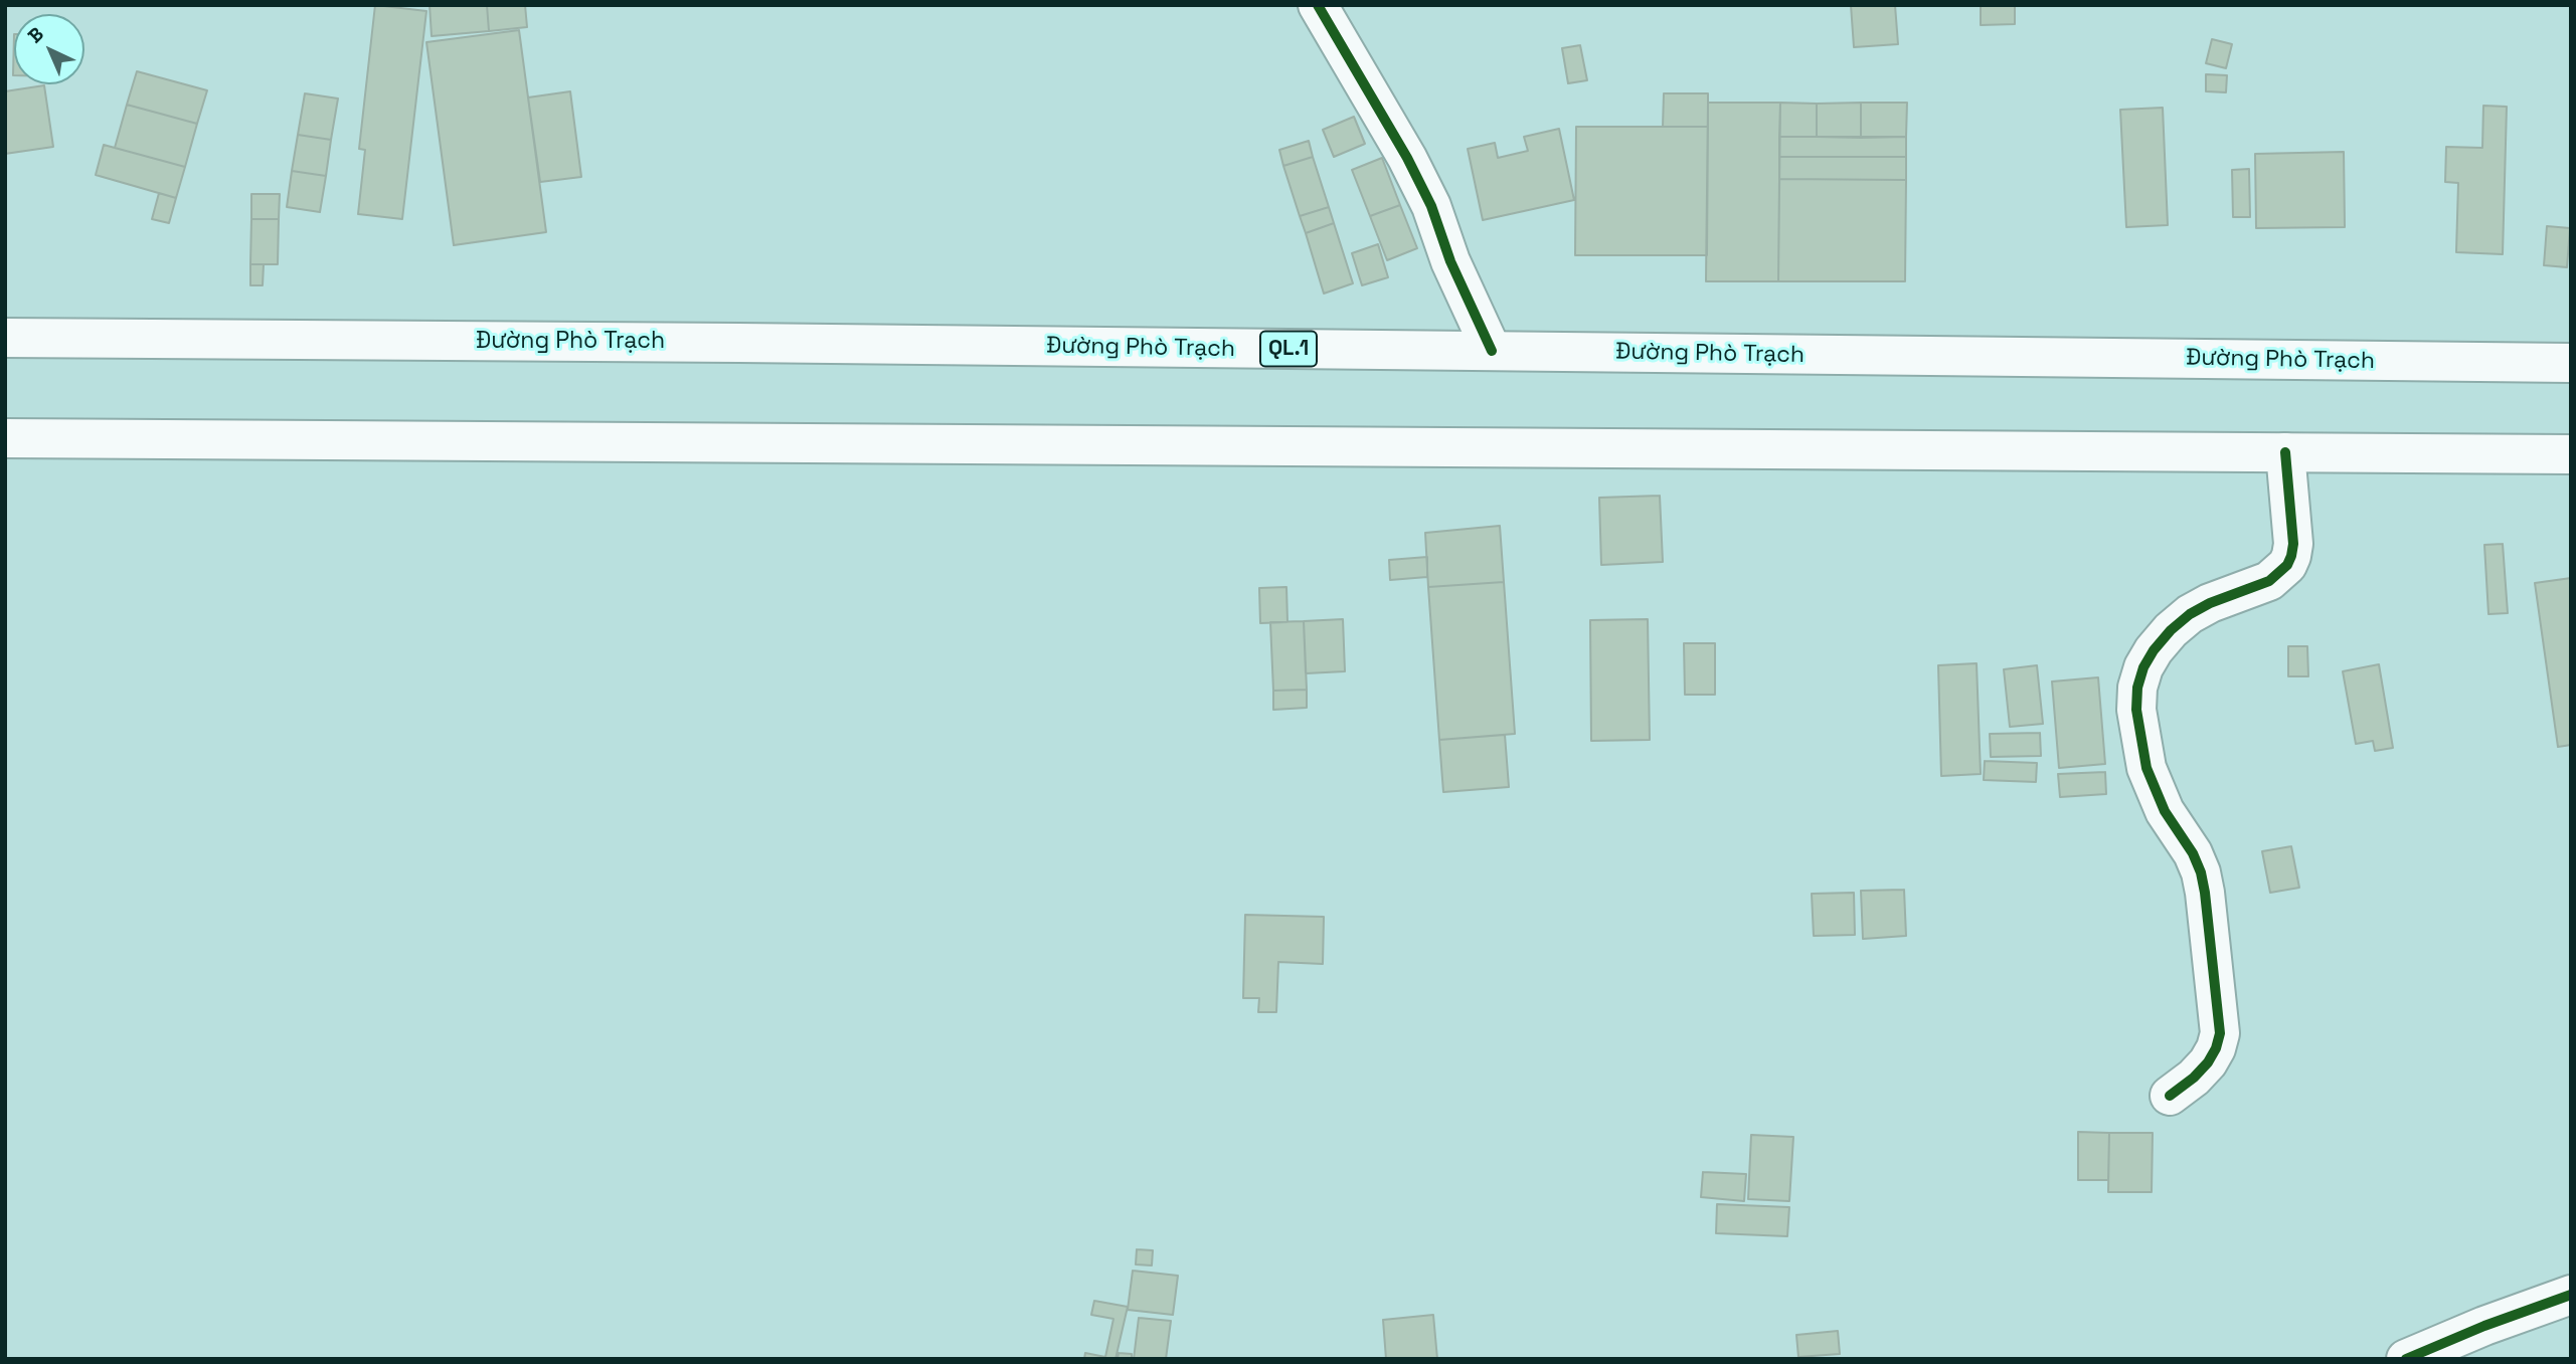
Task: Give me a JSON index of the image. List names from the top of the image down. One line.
{"streets":{"main road":["Đường Phò Trạch","QL.1"]},"north":"top left"}
